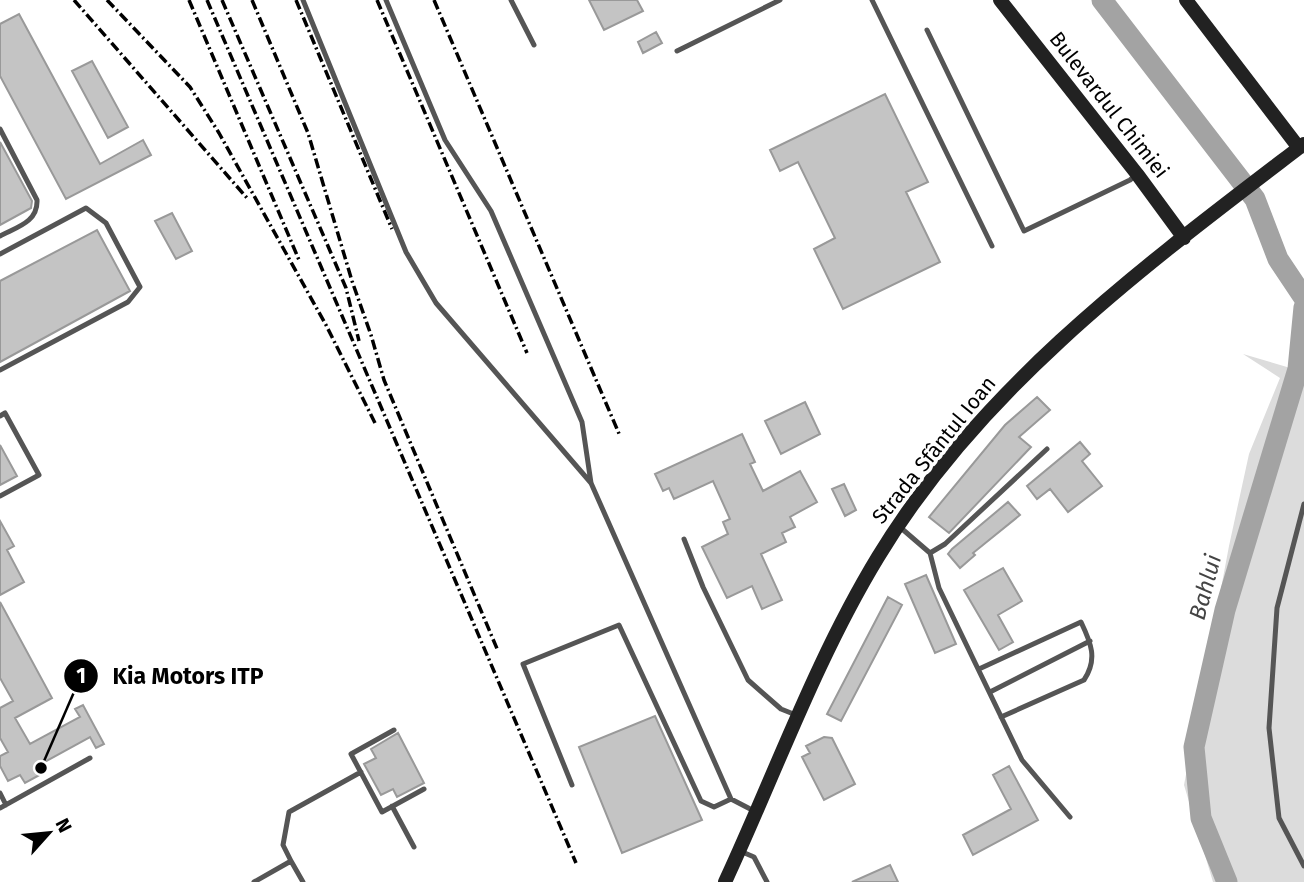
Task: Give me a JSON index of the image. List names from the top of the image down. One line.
{"streets":{"main road":["Bulevardul Chimiei","Strada Sfântul Ioan"]},"crossings":[["Bulevardul Chimiei","Strada Sfântul Ioan"]],"water":["Bahlui"],"places":["Kia Motors ITP"],"north":"top right"}
